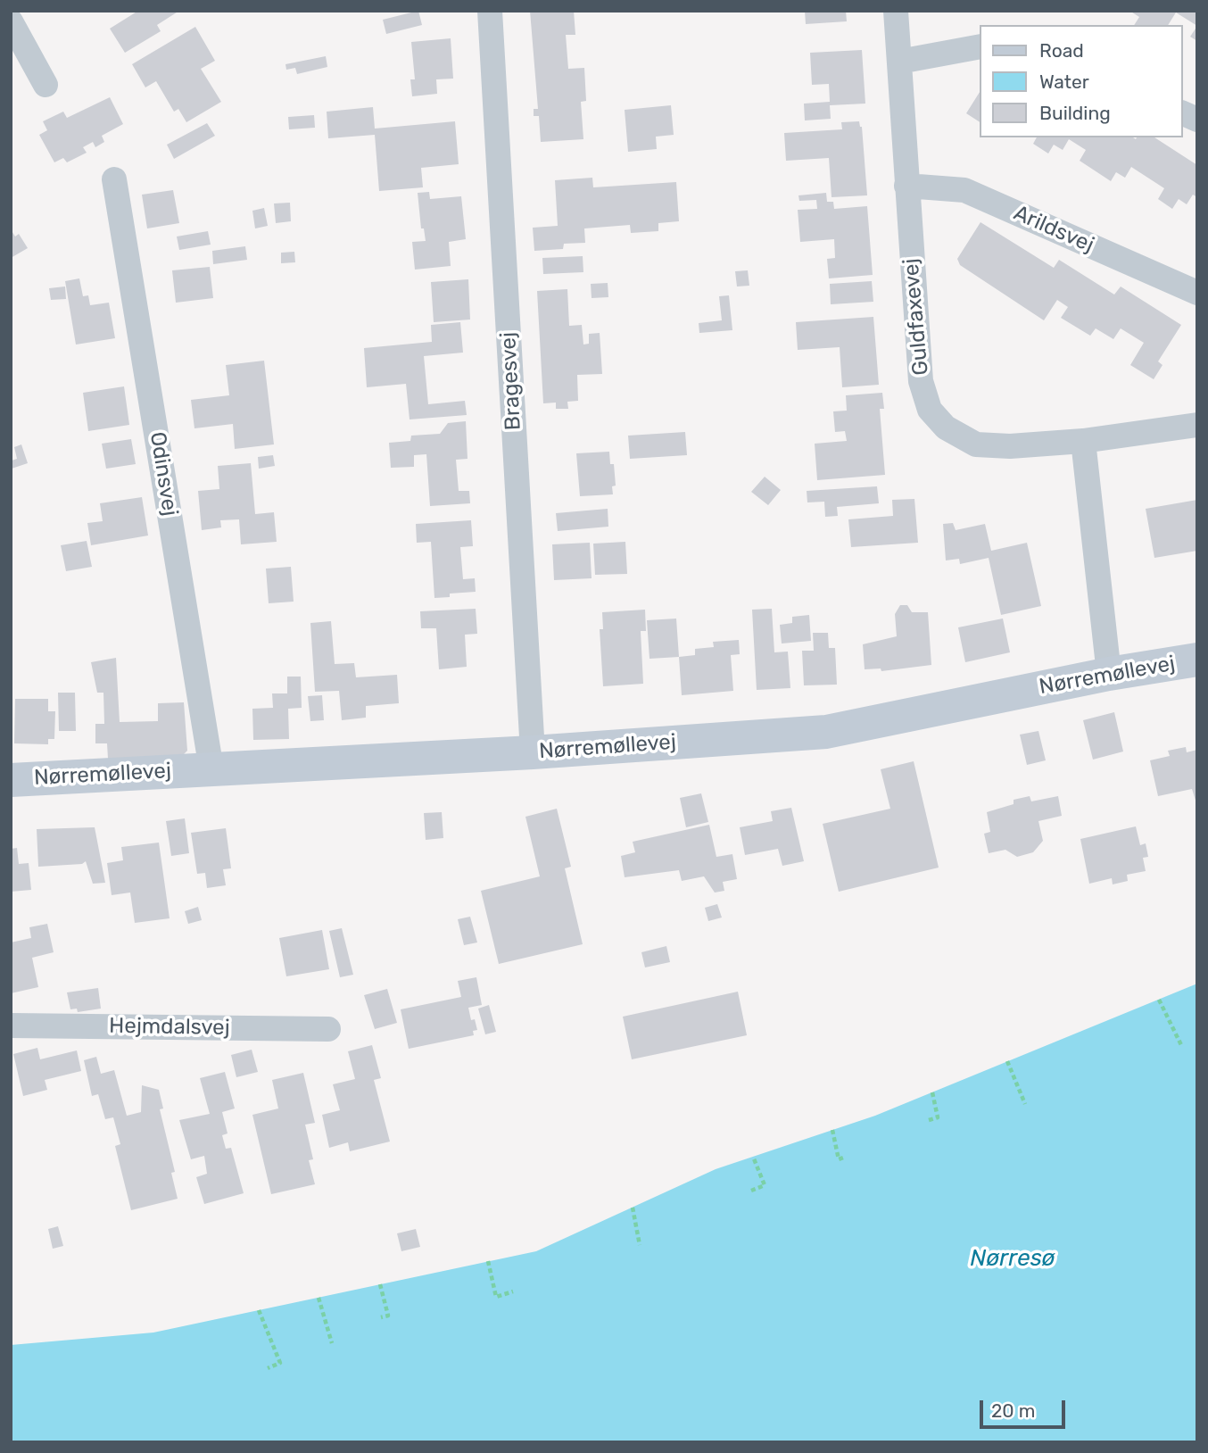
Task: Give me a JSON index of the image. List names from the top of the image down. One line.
{"streets":{"street":["Arildsvej","Guldfaxevej","Bragesvej","Odinsvej","Nørremøllevej","Hejmdalsvej"]},"crossings":[["Arildsvej","Guldfaxevej"],["Bragesvej","Nørremøllevej"],["Odinsvej","Nørremøllevej"]],"water":["Nørresø"],"legend":["Road","Water","Building"],"scale_bar":"20 m"}
